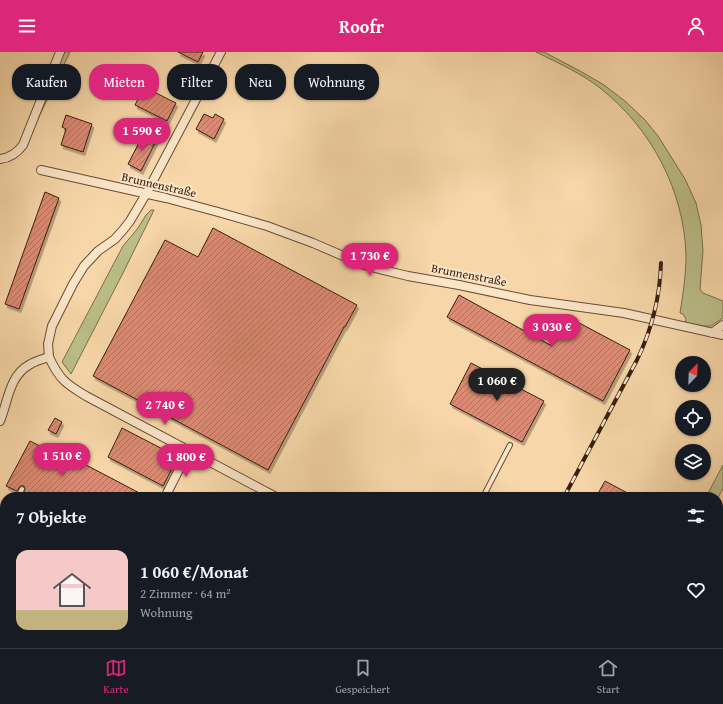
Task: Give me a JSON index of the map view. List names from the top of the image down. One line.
{"streets":{"street":["Brunnenstraße"]},"north":"top right","page":{"header":"Roofr","chip":["Kaufen","Mieten","Filter","Neu","Wohnung"],"price":["1 590 €","1 730 €","3 030 €","1 060 €","2 740 €","1 510 €","1 800 €"],"heading":"7 Objekte","list":[{"name":"1 060 €/Monat","note":"2 Zimmer · 64 m² · Wohnung"}],"tabs":["Karte","Gespeichert","Start"]}}
